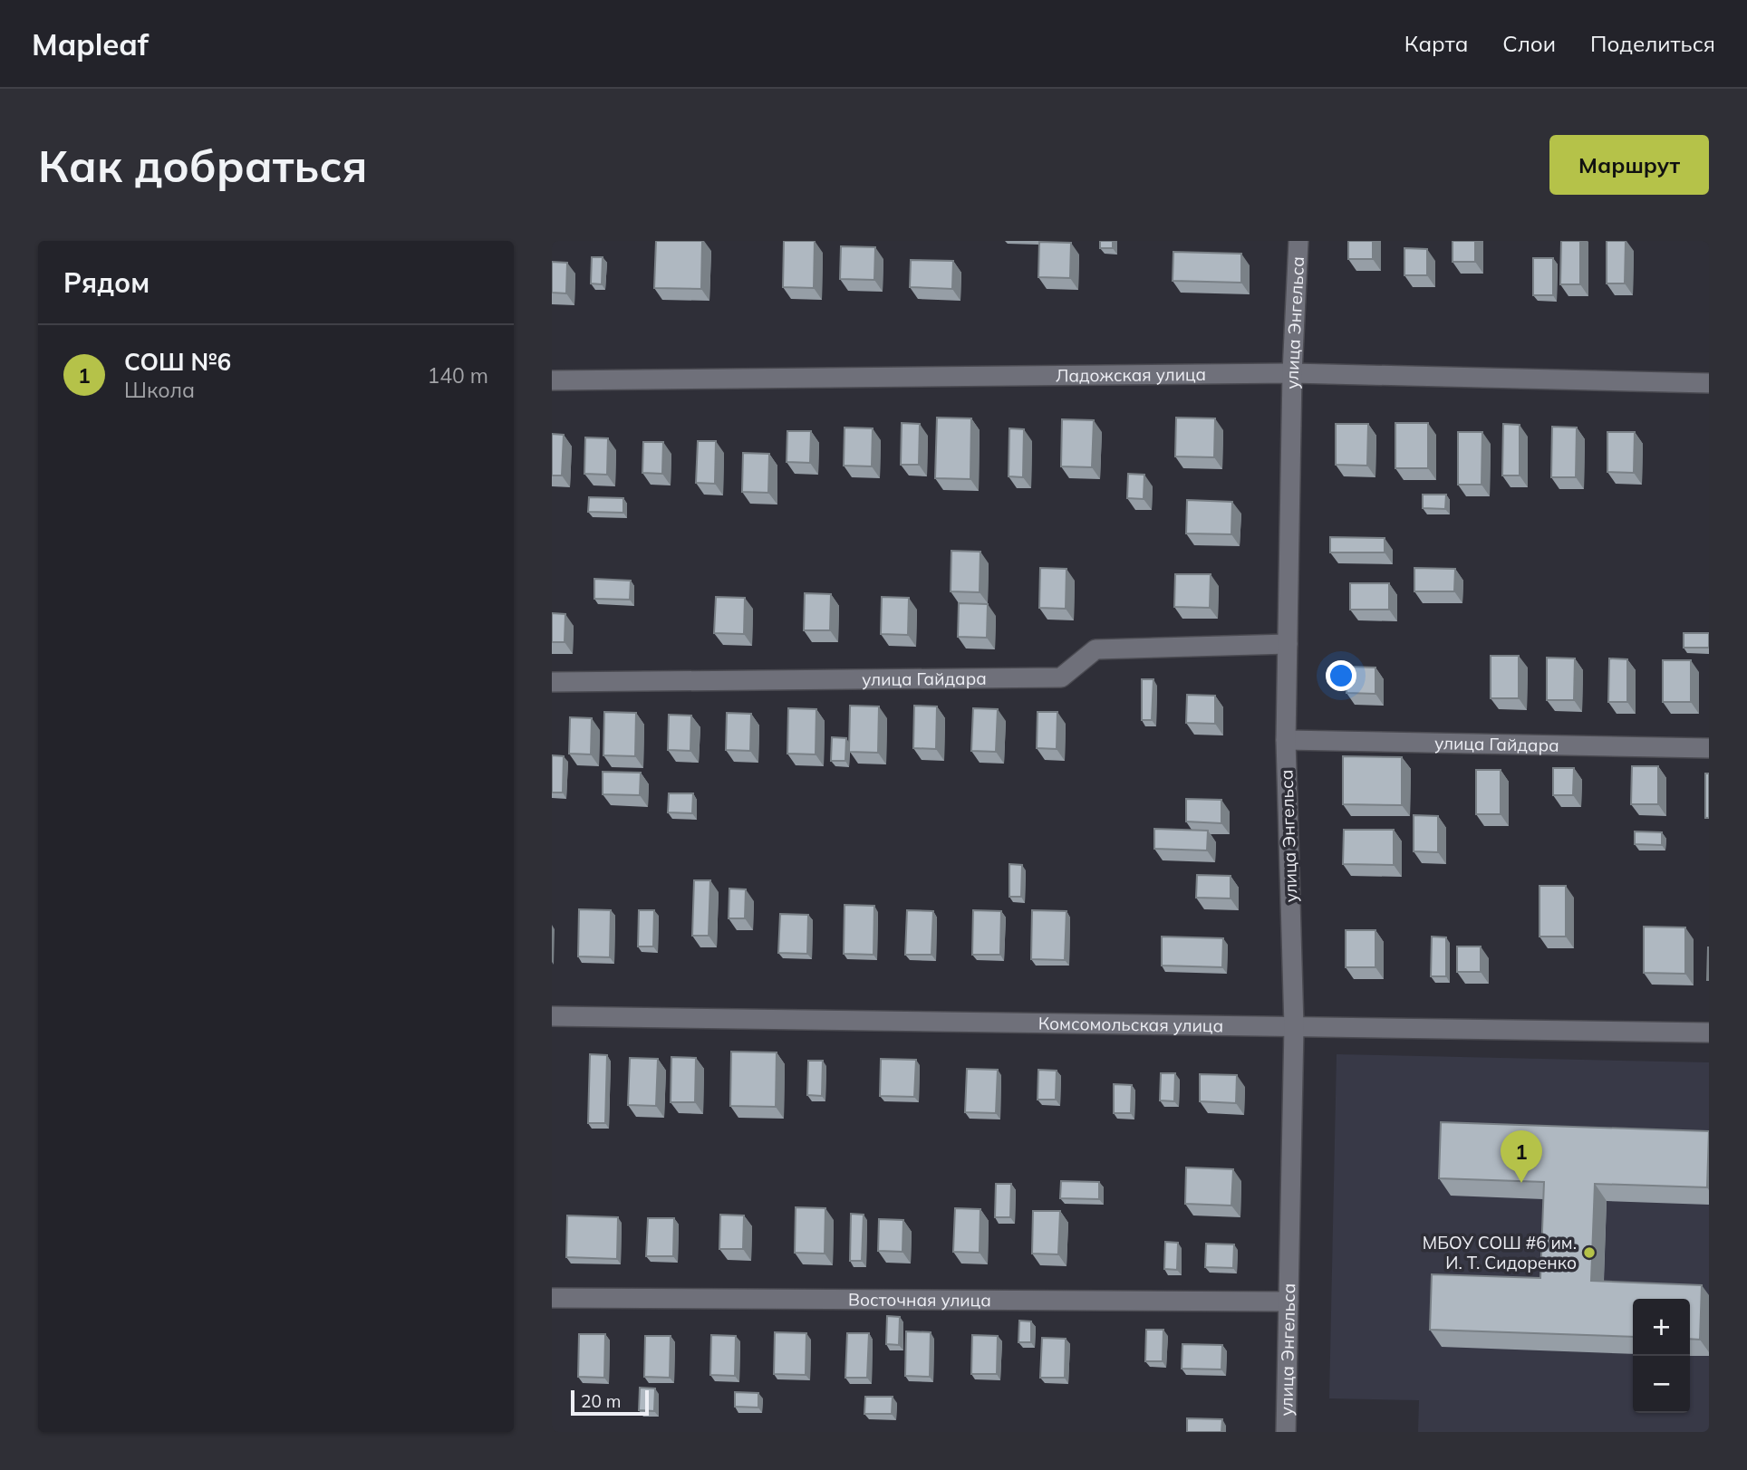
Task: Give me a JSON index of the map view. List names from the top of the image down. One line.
{"streets":{"street":["улица Энгельса","Ладожская улица","улица Гайдара","Комсомольская улица","Восточная улица"]},"crossings":[["улица Энгельса","Ладожская улица"],["улица Энгельса","улица Гайдара"],["улица Энгельса","Комсомольская улица"],["улица Энгельса","Восточная улица"]],"places":["МБОУ СОШ #6 им. И. Т. Сидоренко"],"scale_bar":"20 m","page":{"header":"Mapleaf","nav":["Карта","Слои","Поделиться"],"buttons":"Маршрут","title":"Как добраться","heading":"Рядом","list":[{"mark":"1","name":"СОШ №6","note":"Школа","value":"140 m"}],"pins":"1","map_buttons":["+","−"],"scale":"20 m"}}
